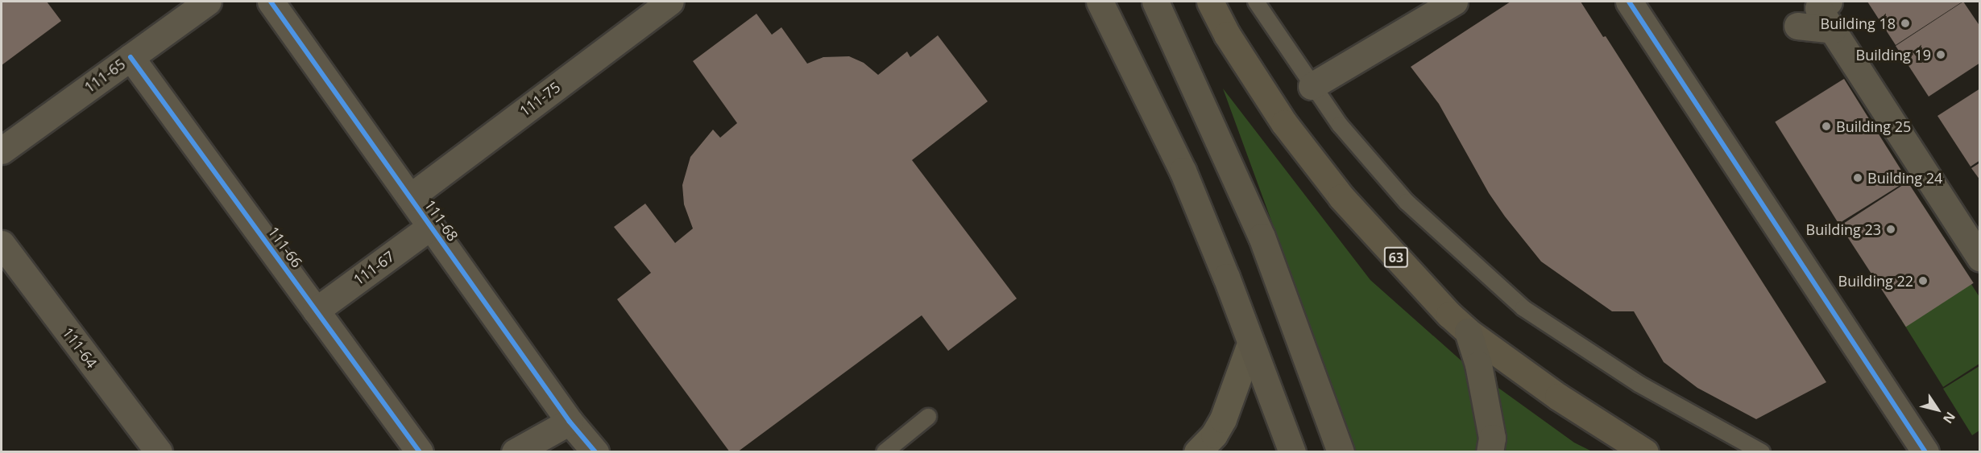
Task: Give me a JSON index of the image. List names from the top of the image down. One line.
{"streets":{"main road":["63"],"street":["111-65","111-75","111-68","111-66","111-67","111-64"]},"crossings":[["111-65","111-66"],["111-75","111-68"],["111-68","111-67"],["111-66","111-67"]],"places":["Building 18","Building 19","Building 25","Building 24","Building 23","Building 22"],"north":"bottom right"}
